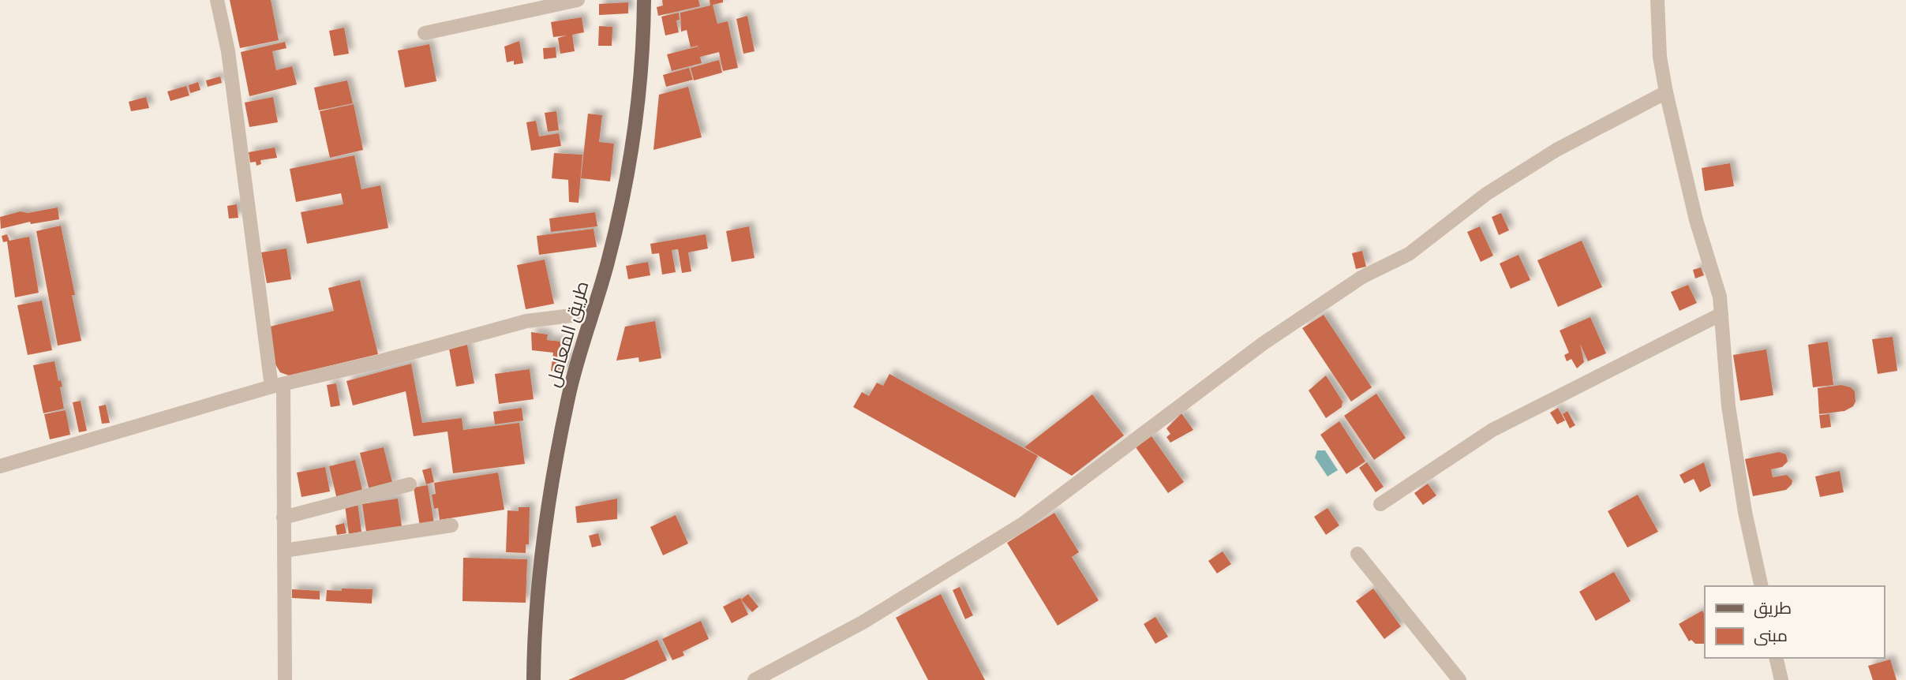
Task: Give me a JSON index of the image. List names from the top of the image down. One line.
{"streets":{"main road":["طريق المعامل"]},"legend":["طريق","مبنى"]}
